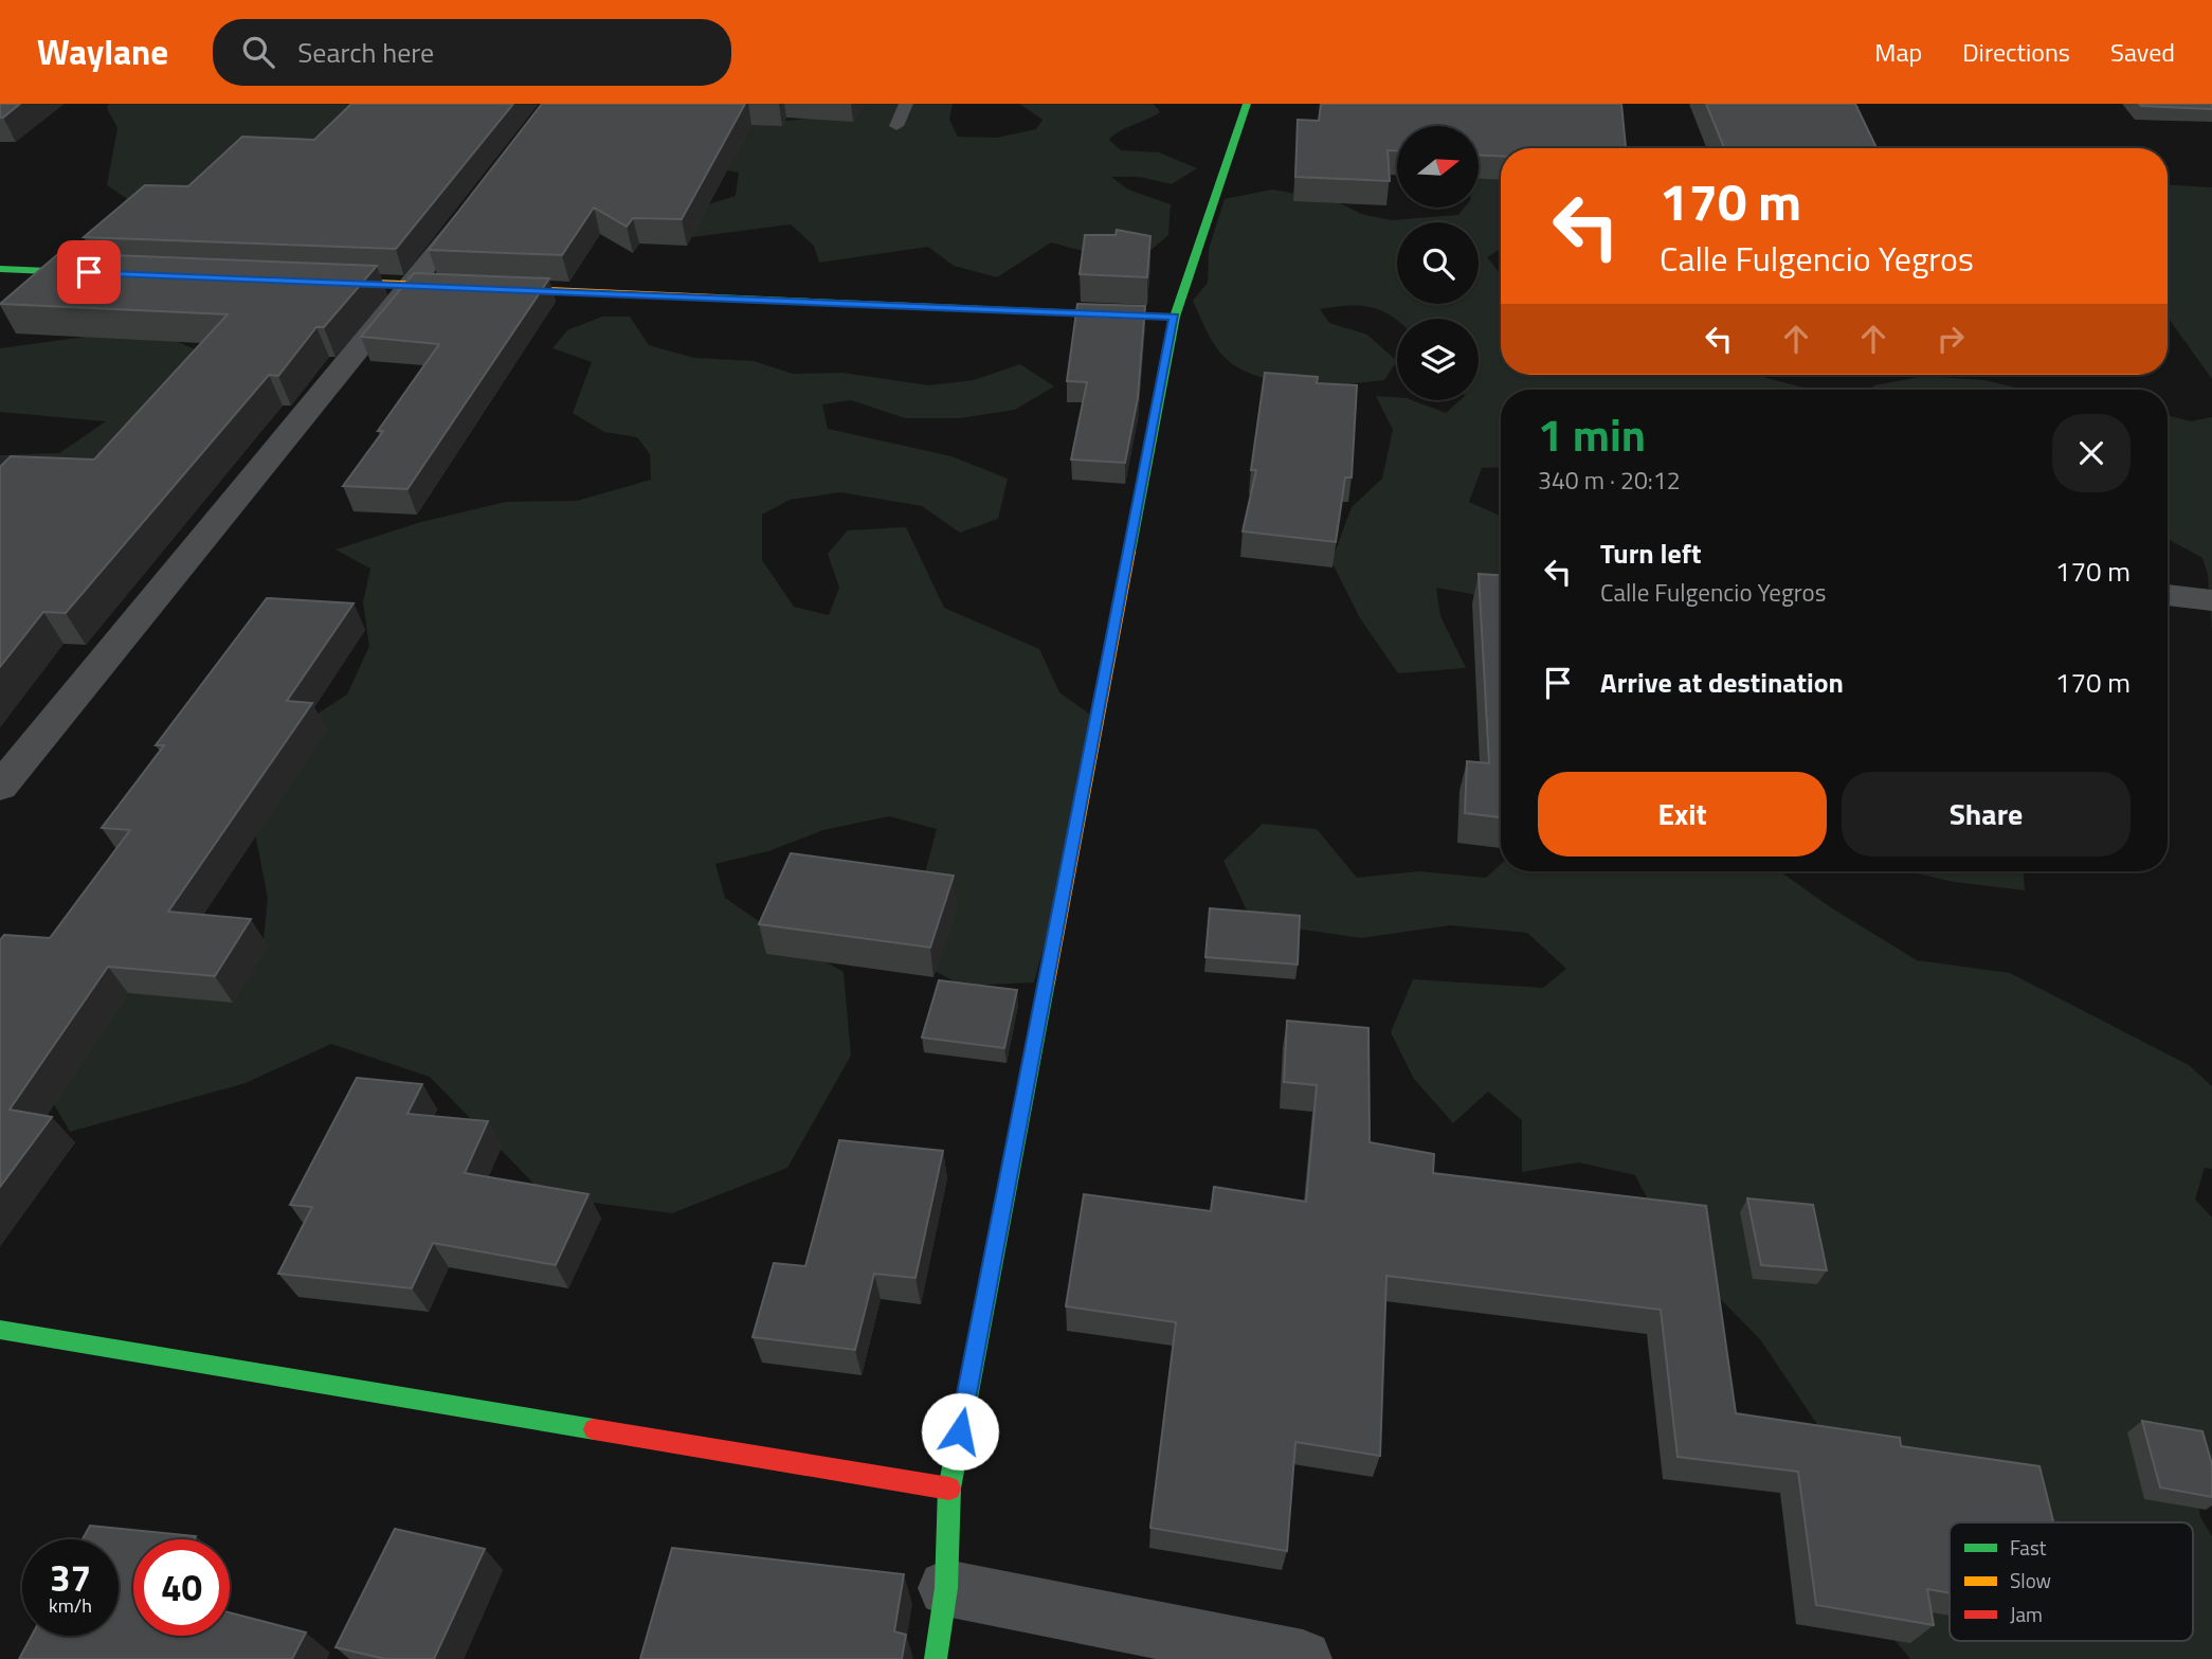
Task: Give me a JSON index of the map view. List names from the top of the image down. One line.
{"legend":["Fast","Slow","Jam"],"north":"right","page":{"header":"Waylane","search":"Search here","nav":["Map","Directions","Saved"],"turn":["170 m","Calle Fulgencio Yegros"],"heading":["1 min","340 m · 20:12"],"list":[{"name":"Turn left","note":"Calle Fulgencio Yegros","value":"170 m"},{"name":"Arrive at destination","value":"170 m"}],"buttons":["Exit","Share"],"speed":"37 km/h","limit":"40"}}
